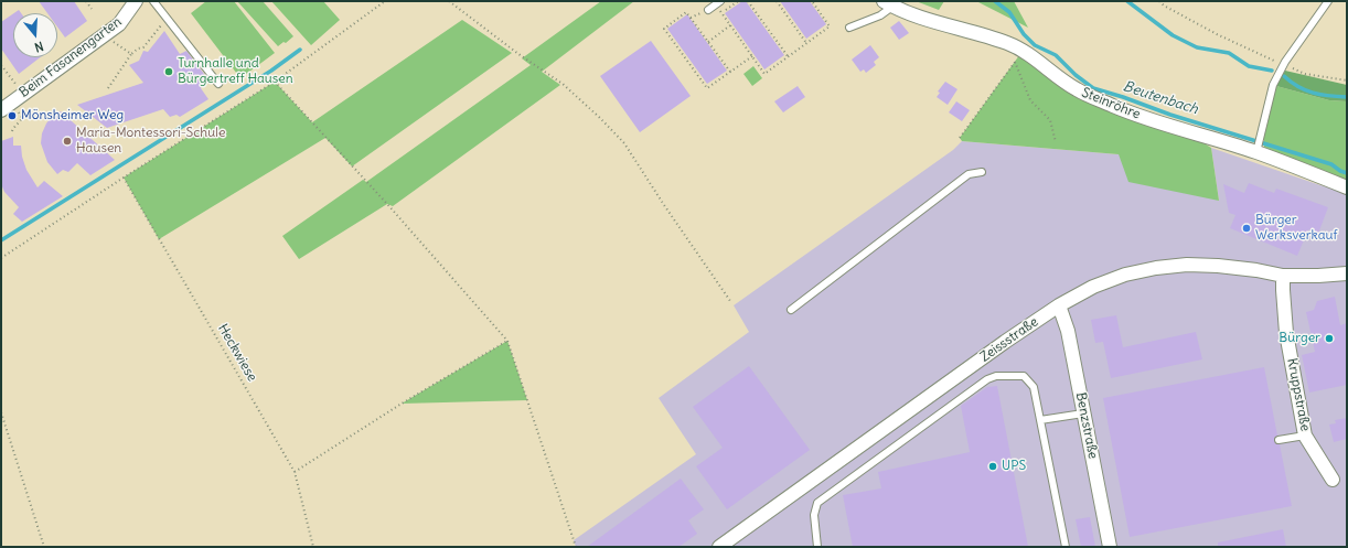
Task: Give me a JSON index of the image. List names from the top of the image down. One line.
{"streets":{"street":["Beim Fasanengarten","Steinröhre","Zeissstraße","Kruppstraße","Benzstraße"],"path":["Heckwiese"]},"crossings":[["Zeissstraße","Kruppstraße"],["Zeissstraße","Benzstraße"]],"water":["Beutenbach"],"places":["Turnhalle und Bürgertreff Hausen","Mönsheimer Weg","Maria-Montessori-Schule Hausen","Bürger Werksverkauf","Bürger","UPS"],"north":"bottom"}
